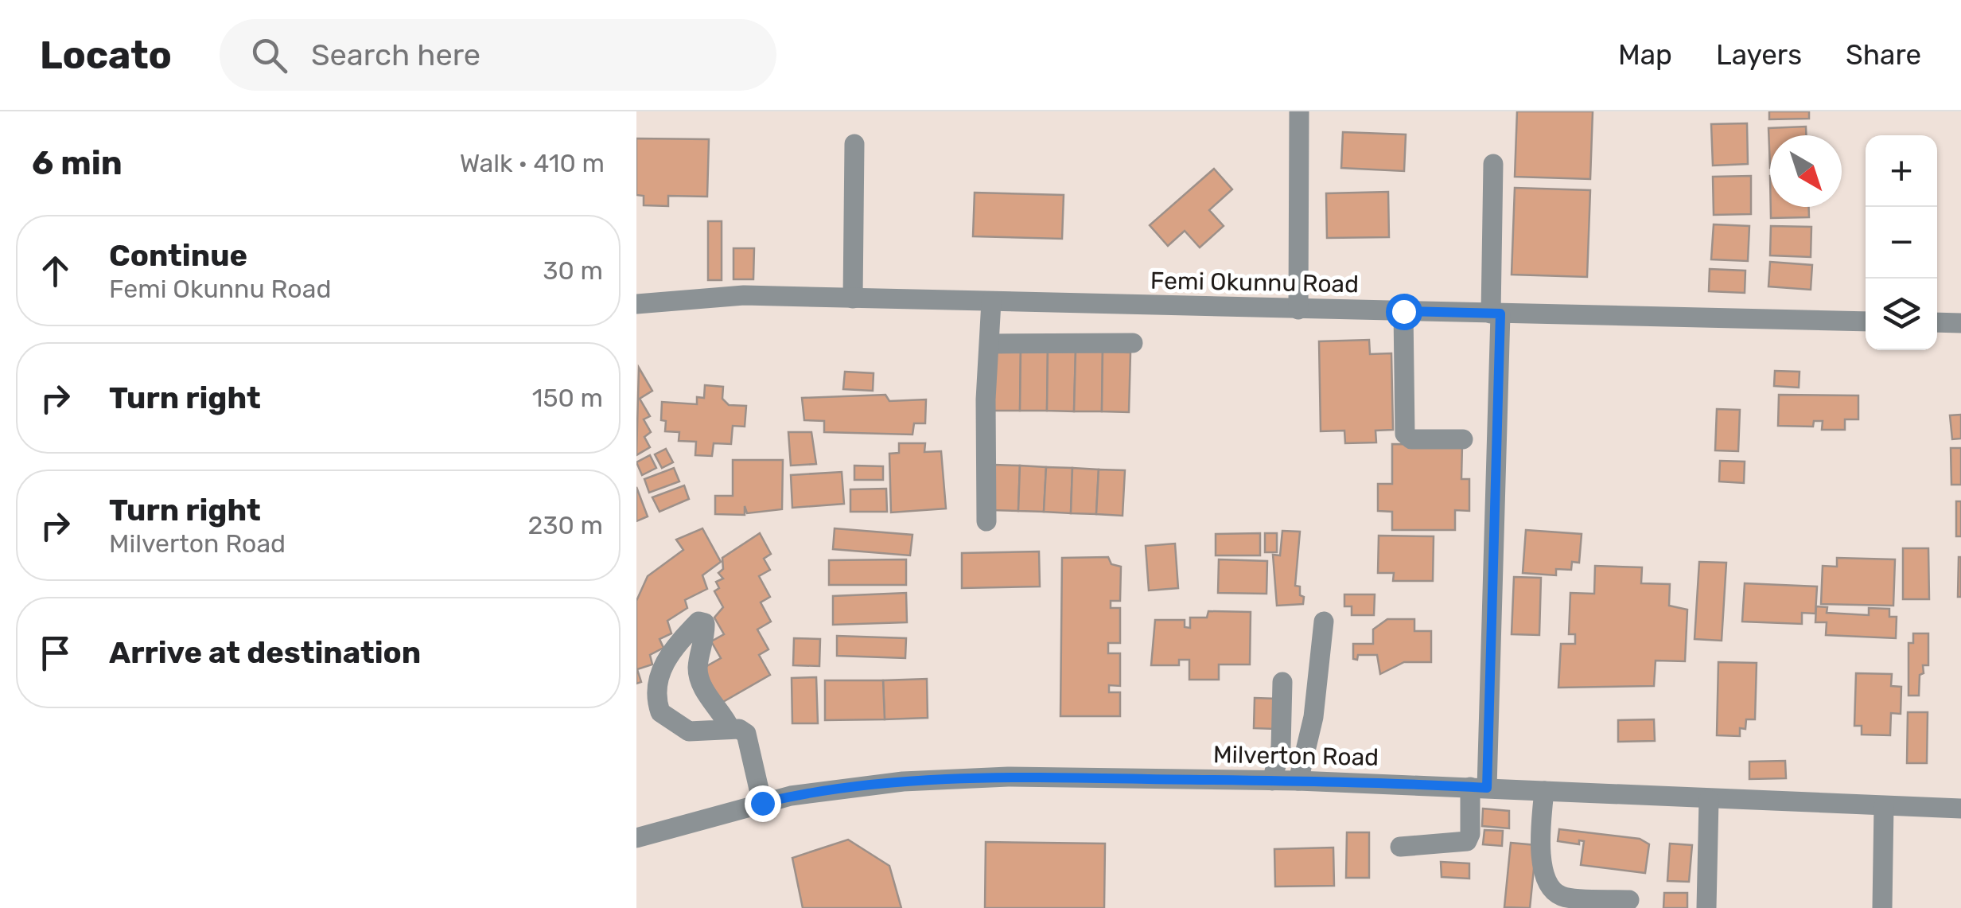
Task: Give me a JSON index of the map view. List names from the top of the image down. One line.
{"streets":{"street":["Femi Okunnu Road","Milverton Road"]},"north":"bottom right","page":{"header":"Locato","search":"Search here","nav":["Map","Layers","Share"],"heading":["6 min","Walk · 410 m"],"map_buttons":["+","−"],"list":[["Continue","Femi Okunnu Road","30 m"],["Turn right","150 m"],["Turn right","Milverton Road","230 m"],"Arrive at destination"]}}
